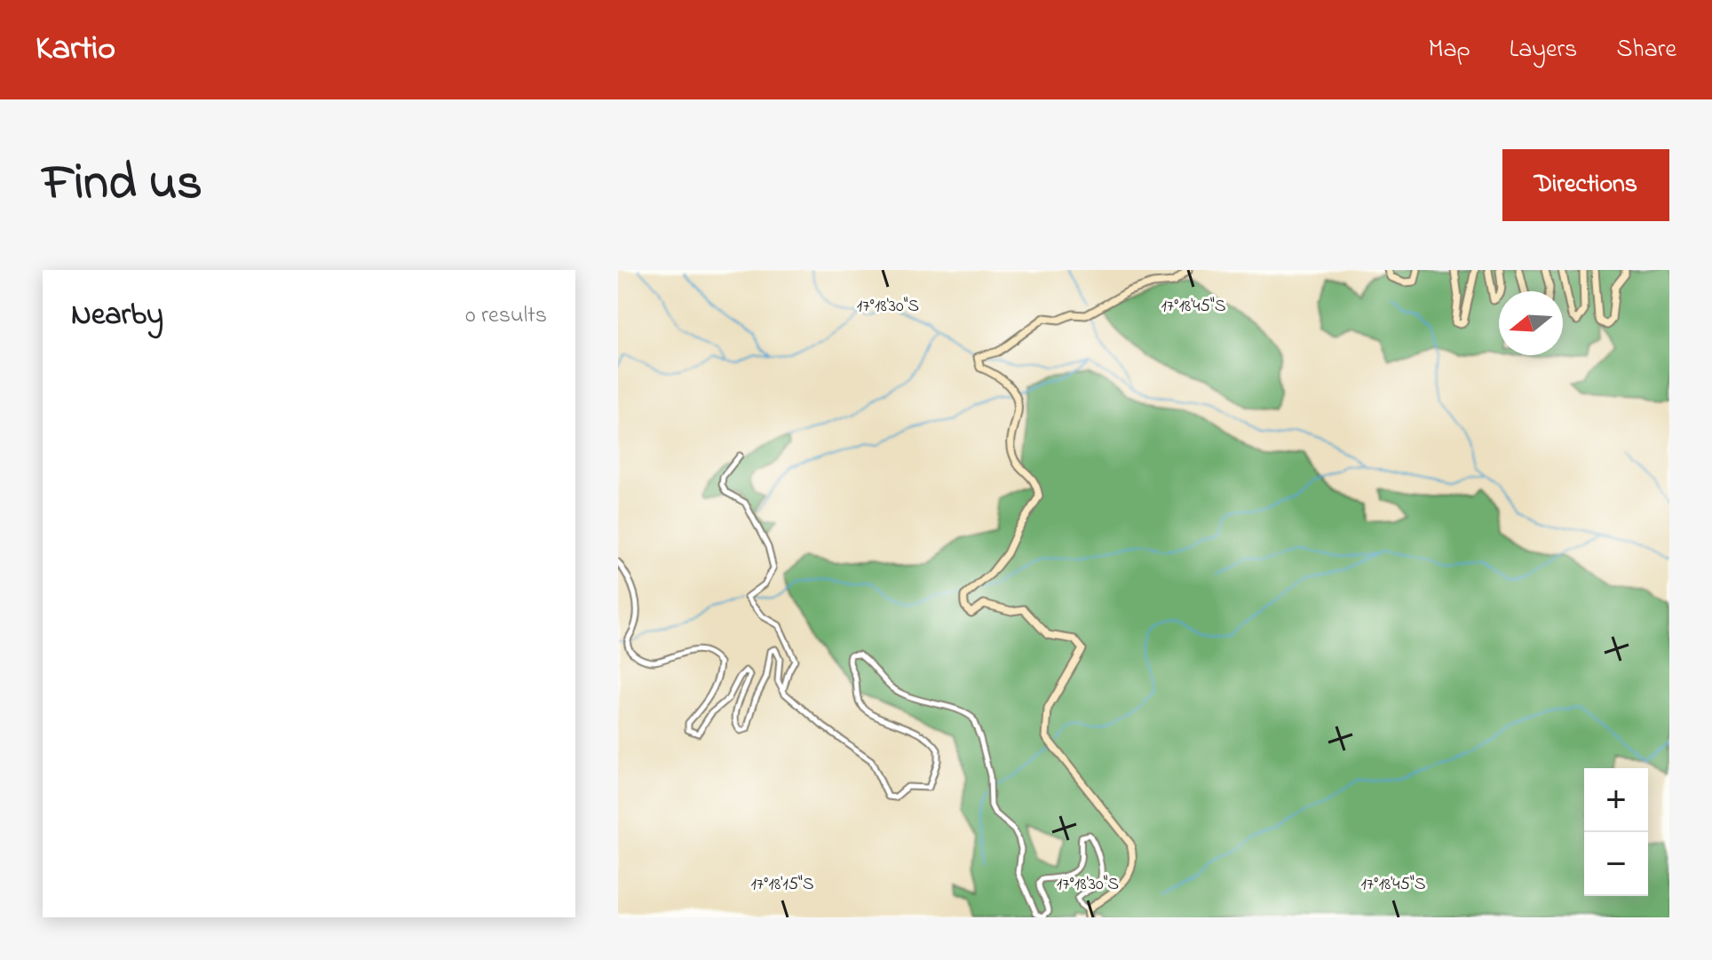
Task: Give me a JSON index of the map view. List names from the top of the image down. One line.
{"north":"left","page":{"header":"Kartio","nav":["Map","Layers","Share"],"title":"Find us","buttons":"Directions","heading":["Nearby","0 results"],"map_buttons":["+","−"]},"coordinates":["17°18'30\"S","17°18'45\"S","17°18'15\"S"]}
